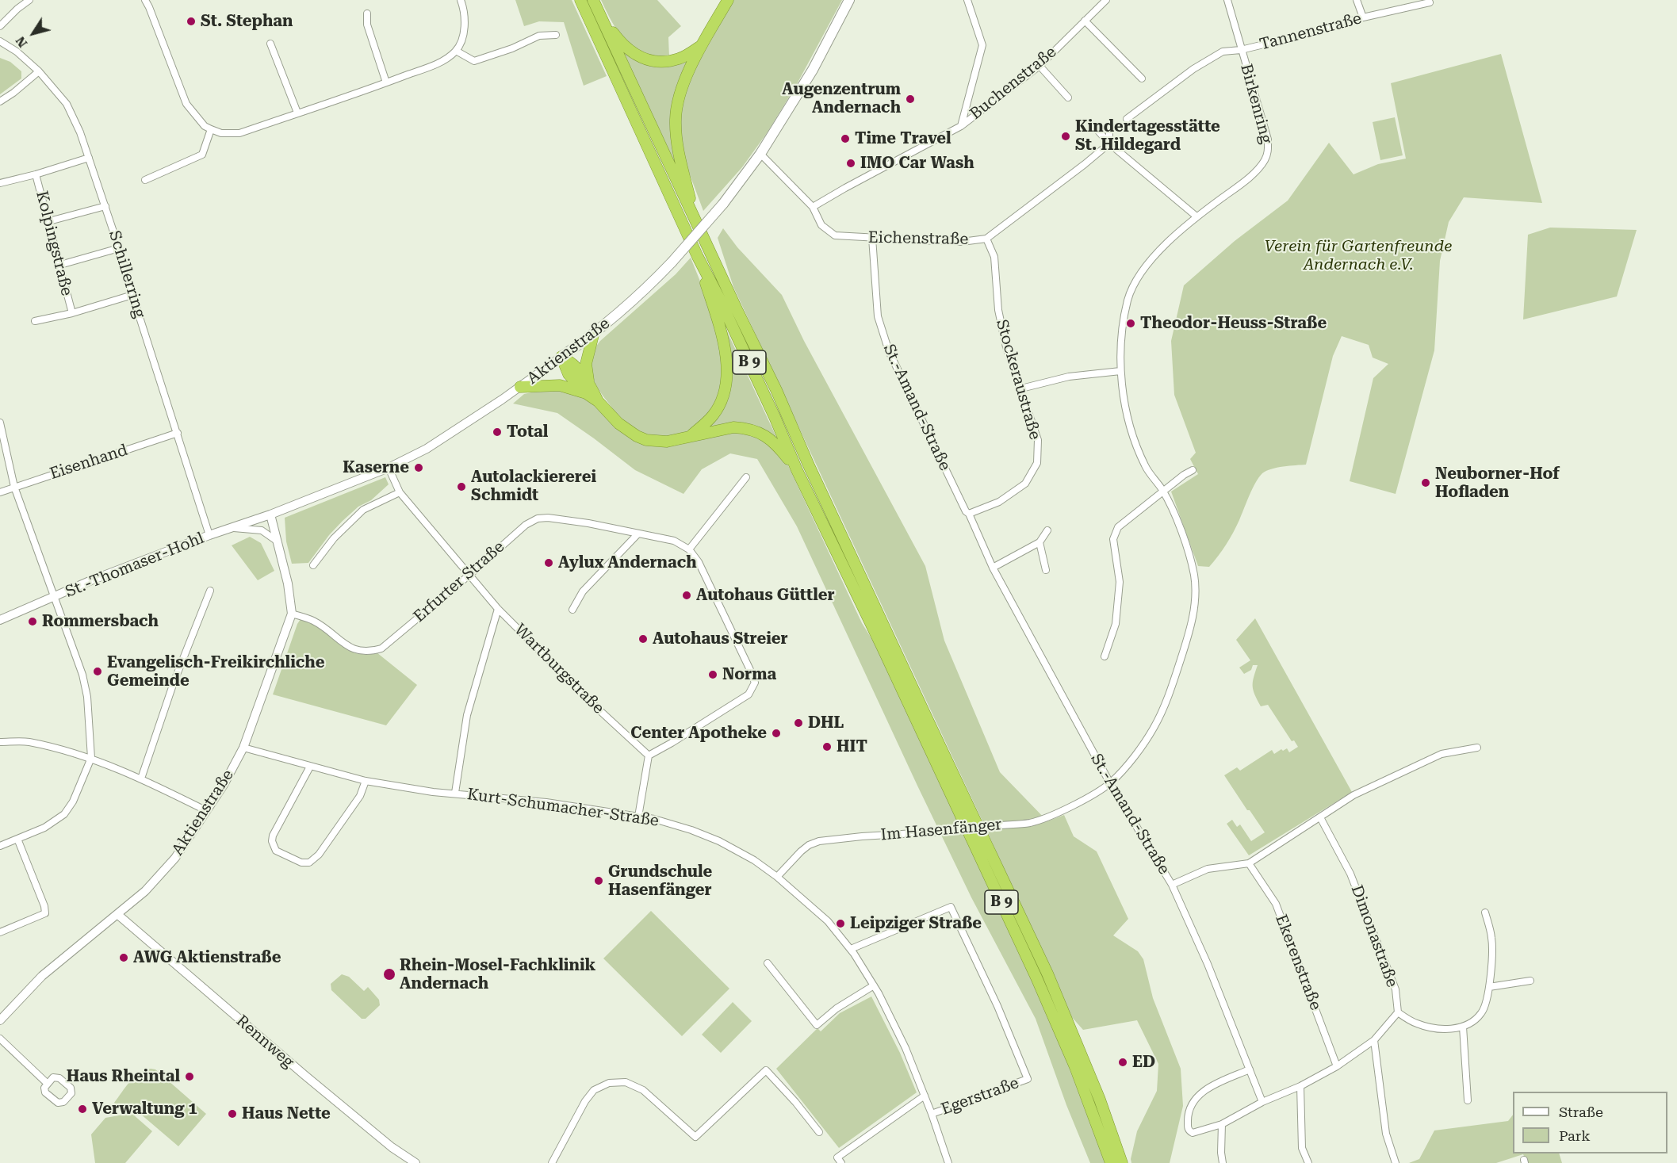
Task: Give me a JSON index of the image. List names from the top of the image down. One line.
{"streets":{"highway":["B 9"],"main road":["Aktienstraße"],"street":["Tannenstraße","Buchenstraße","Birkenring","Eichenstraße","Kolpingstraße","Schillerring","Stockeraustraße","St.-Amand-Straße","Eisenhand","St.-Thomaser-Hohl","Erfurter Straße","Wartburgstraße","Kurt-Schumacher-Straße","Im Hasenfänger","Dimonastraße","Ekerenstraße","Rennweg","Egerstraße"]},"crossings":[["Tannenstraße","Birkenring"],["Buchenstraße","Eichenstraße"],["Eichenstraße","Aktienstraße"],["Eichenstraße","Stockeraustraße"],["Eichenstraße","St.-Amand-Straße"],["Schillerring","Eisenhand"],["Schillerring","St.-Thomaser-Hohl"],["Aktienstraße","St.-Thomaser-Hohl"],["Aktienstraße","Erfurter Straße"],["Aktienstraße","Kurt-Schumacher-Straße"],["Aktienstraße","Rennweg"],["Stockeraustraße","St.-Amand-Straße"],["St.-Amand-Straße","Im Hasenfänger"],["Erfurter Straße","Wartburgstraße"],["Kurt-Schumacher-Straße","Im Hasenfänger"],["Kurt-Schumacher-Straße","Egerstraße"]],"parks":["Verein für Gartenfreunde Andernach e.V."],"places":["St. Stephan","Augenzentrum Andernach","Kindertagesstätte St. Hildegard","Time Travel","IMO Car Wash","Theodor-Heuss-Straße","Total","Kaserne","Neuborner-Hof Hofladen","Autolackiererei Schmidt","Aylux Andernach","Autohaus Güttler","Rommersbach","Autohaus Streier","Evangelisch-Freikirchliche Gemeinde","Norma","DHL","Center Apotheke","HIT","Grundschule Hasenfänger","Leipziger Straße","AWG Aktienstraße","Rhein-Mosel-Fachklinik Andernach","ED","Haus Rheintal","Verwaltung 1","Haus Nette"],"legend":["Straße","Park"],"north":"bottom left"}
